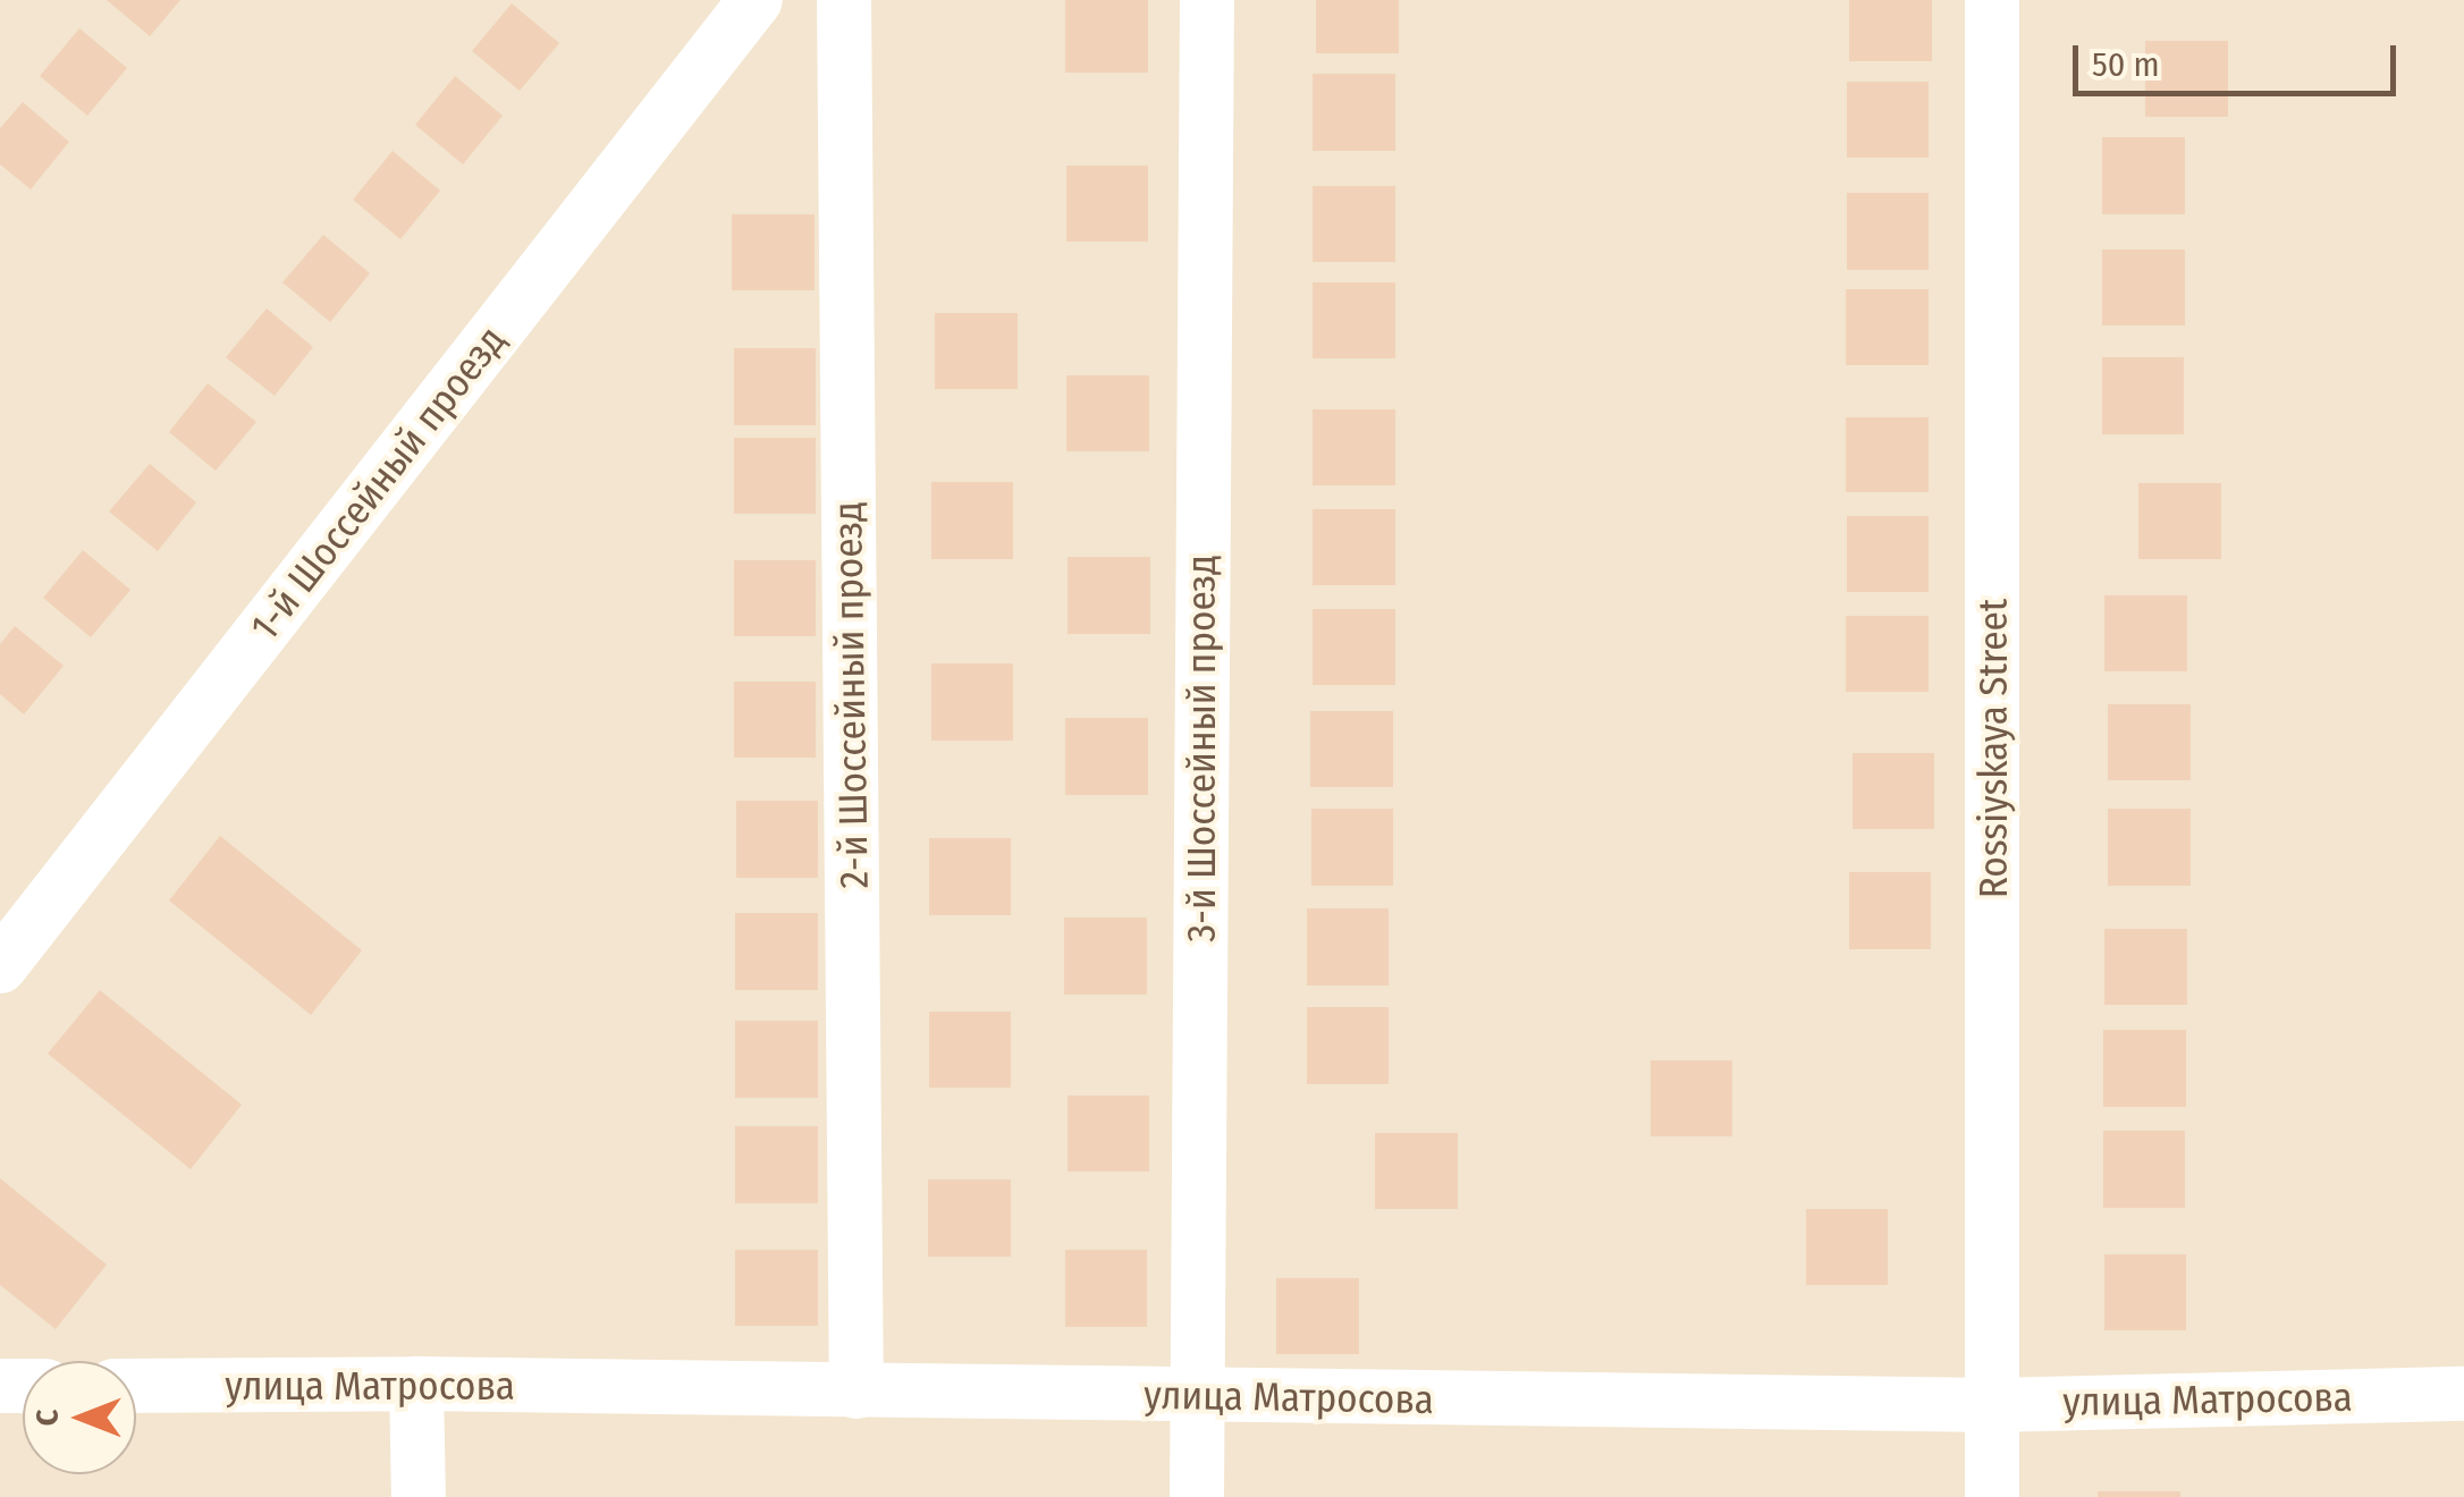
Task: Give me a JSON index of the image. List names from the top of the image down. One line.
{"streets":{"street":["1-й Шоссейный проезд","2-й Шоссейный проезд","3-й Шоссейный проезд","Rossiyskaya Street","улица Матросова"]},"crossings":[["2-й Шоссейный проезд","улица Матросова"],["3-й Шоссейный проезд","улица Матросова"],["Rossiyskaya Street","улица Матросова"]],"scale_bar":"50 m","north":"left"}
